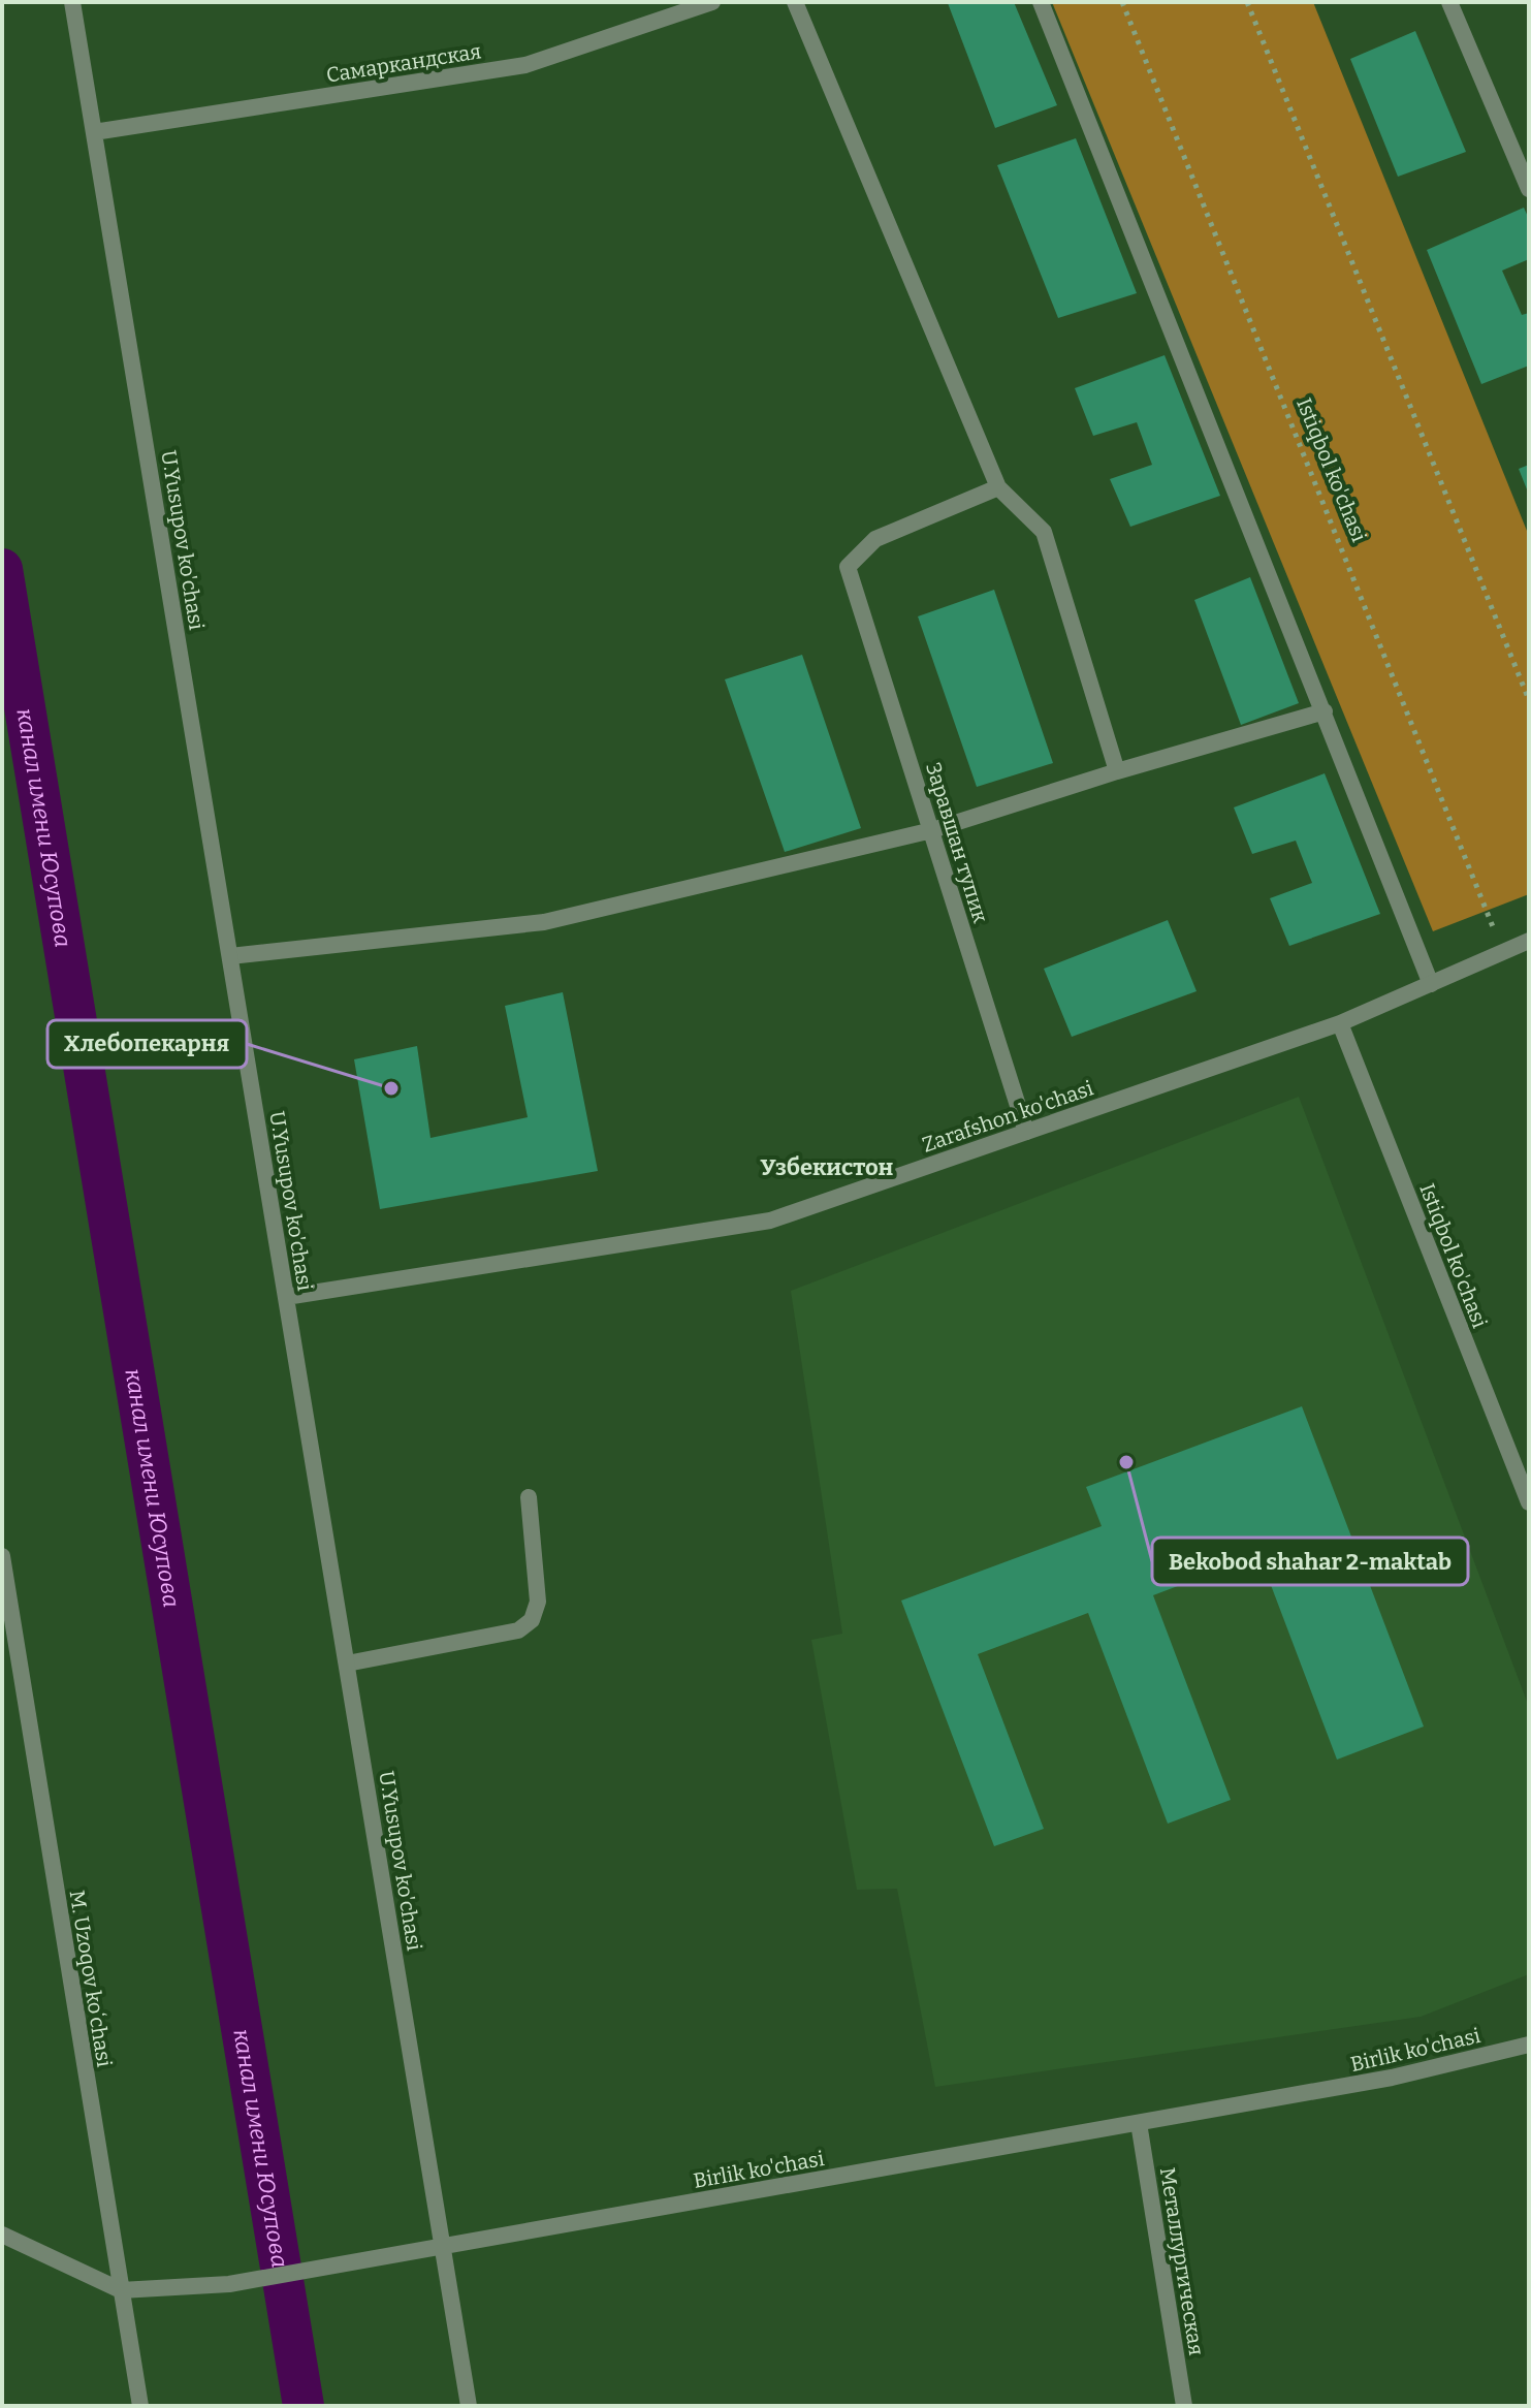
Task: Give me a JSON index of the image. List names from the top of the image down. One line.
{"streets":{"street":["Самаркандская","Istiqbol ko'chasi","U.Yusupov ko'chasi","Заравшан тупик","Zarafshon ko'chasi","M. Uzoqov koʻchasi","Birlik ko'chasi","Металлургическая"]},"crossings":[["Самаркандская","U.Yusupov ko'chasi"],["Istiqbol ko'chasi","Zarafshon ko'chasi"],["U.Yusupov ko'chasi","Zarafshon ko'chasi"],["U.Yusupov ko'chasi","Birlik ko'chasi"],["Заравшан тупик","Zarafshon ko'chasi"],["M. Uzoqov koʻchasi","Birlik ko'chasi"],["Birlik ko'chasi","Металлургическая"]],"districts":["Узбекистон"],"water":["канал имени Юсупова"],"places":["Хлебопекарня","Bekobod shahar 2-maktab"]}
